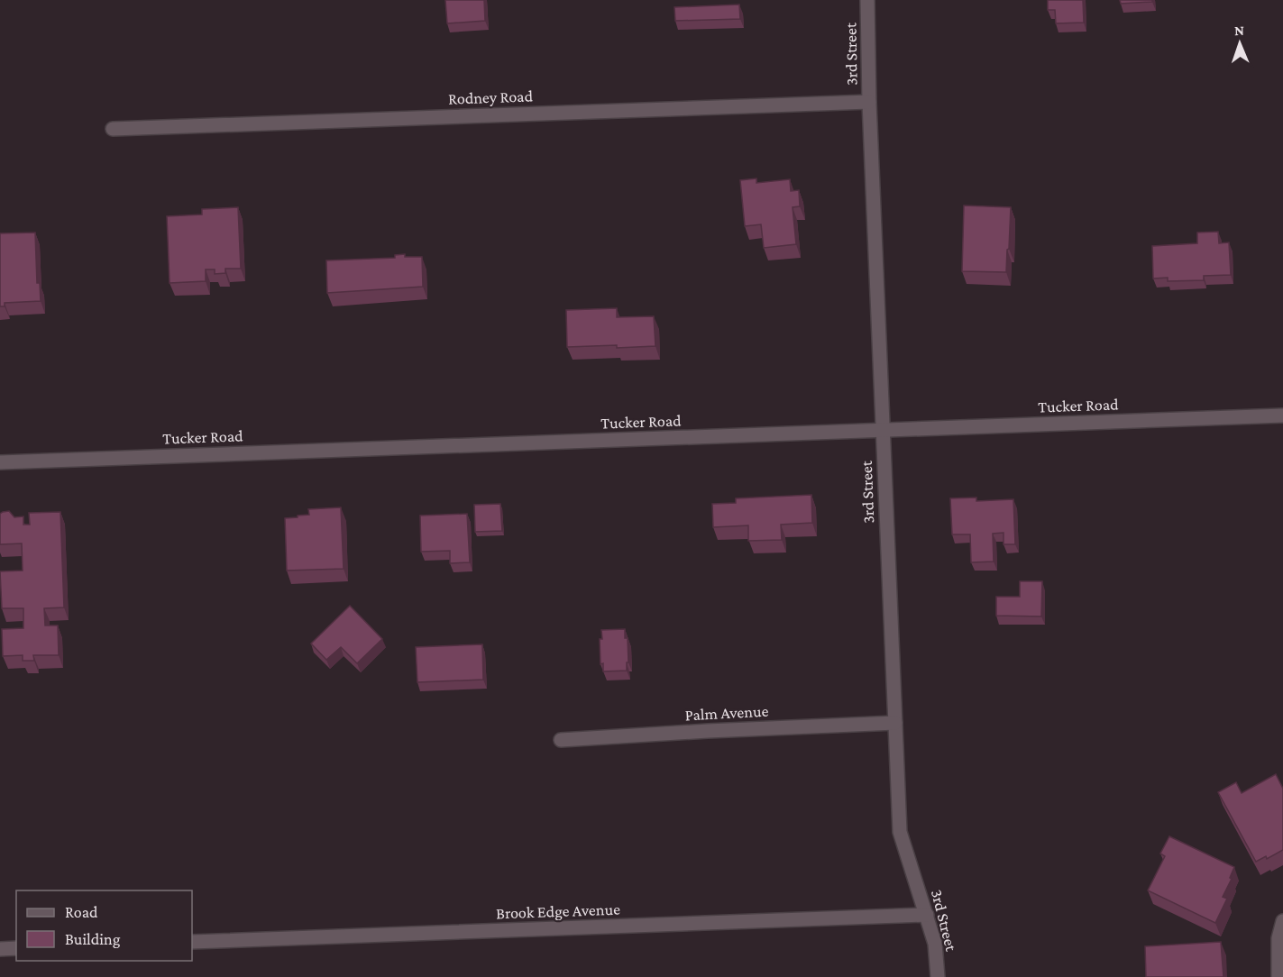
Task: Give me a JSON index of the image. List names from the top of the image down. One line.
{"streets":{"street":["3rd Street","Rodney Road","Tucker Road","Palm Avenue","Brook Edge Avenue"]},"crossings":[["3rd Street","Rodney Road"],["3rd Street","Tucker Road"],["3rd Street","Palm Avenue"],["3rd Street","Brook Edge Avenue"]],"legend":["Road","Building"],"north":"top"}
